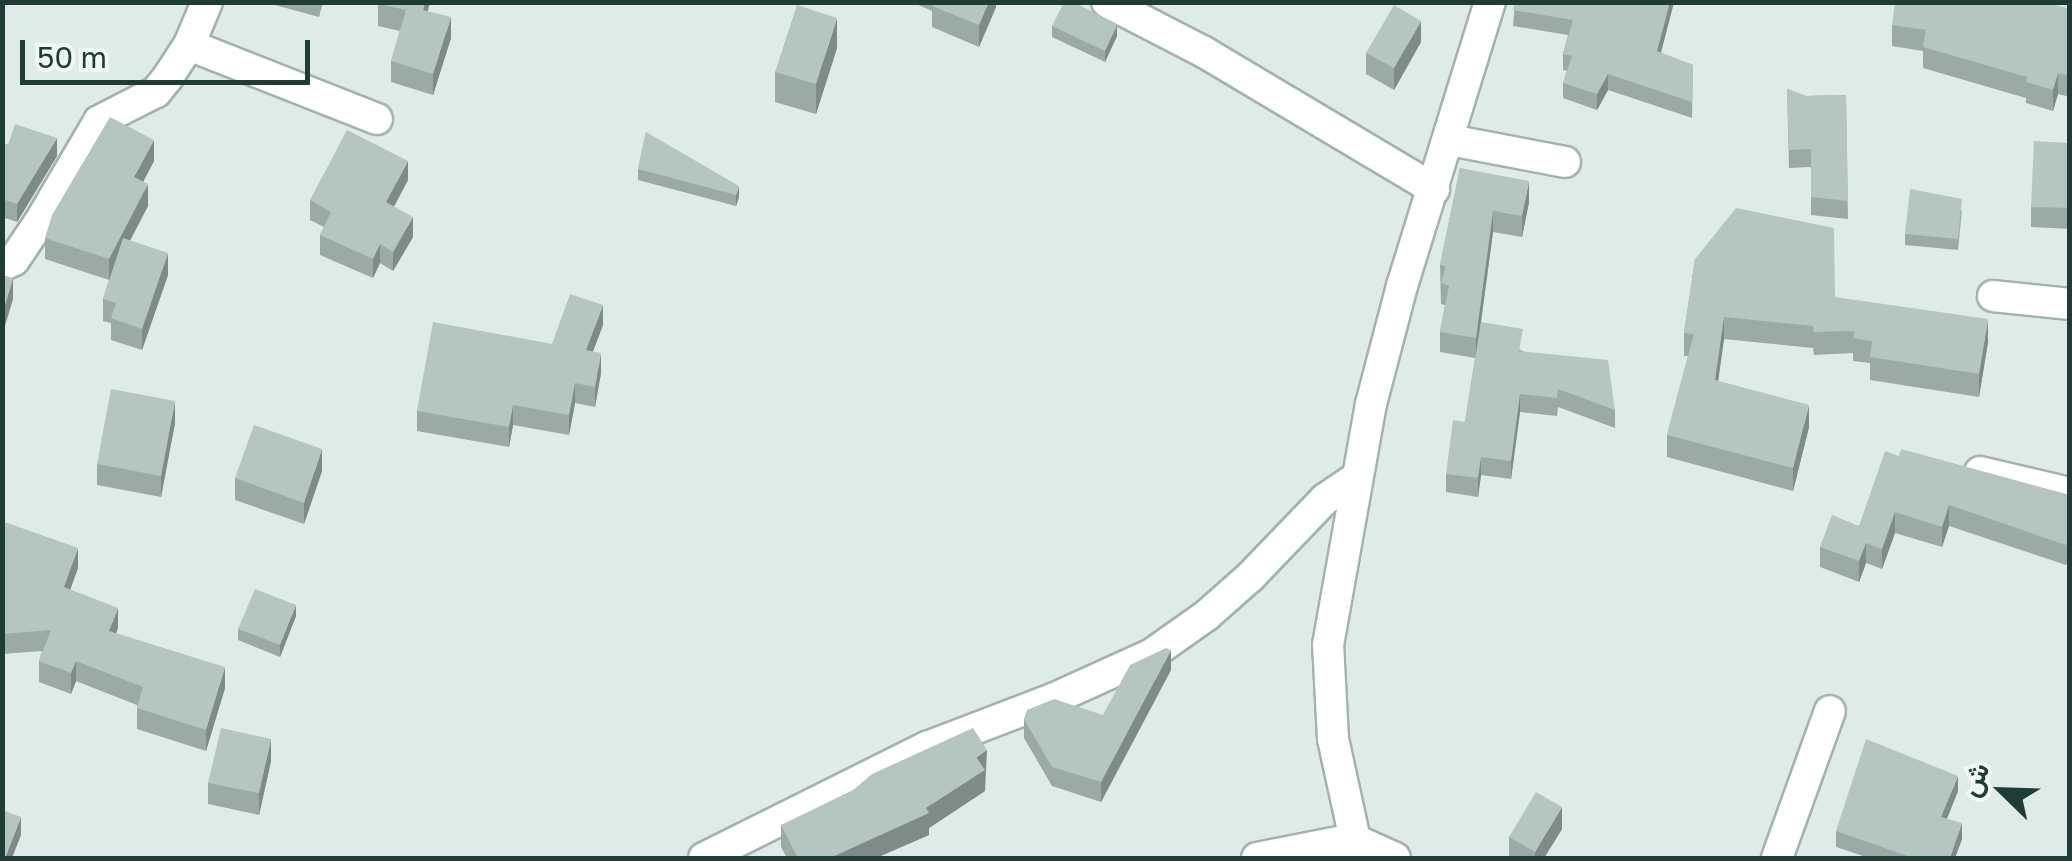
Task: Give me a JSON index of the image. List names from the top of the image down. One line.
{"scale_bar":"50 m","north":"top left"}
